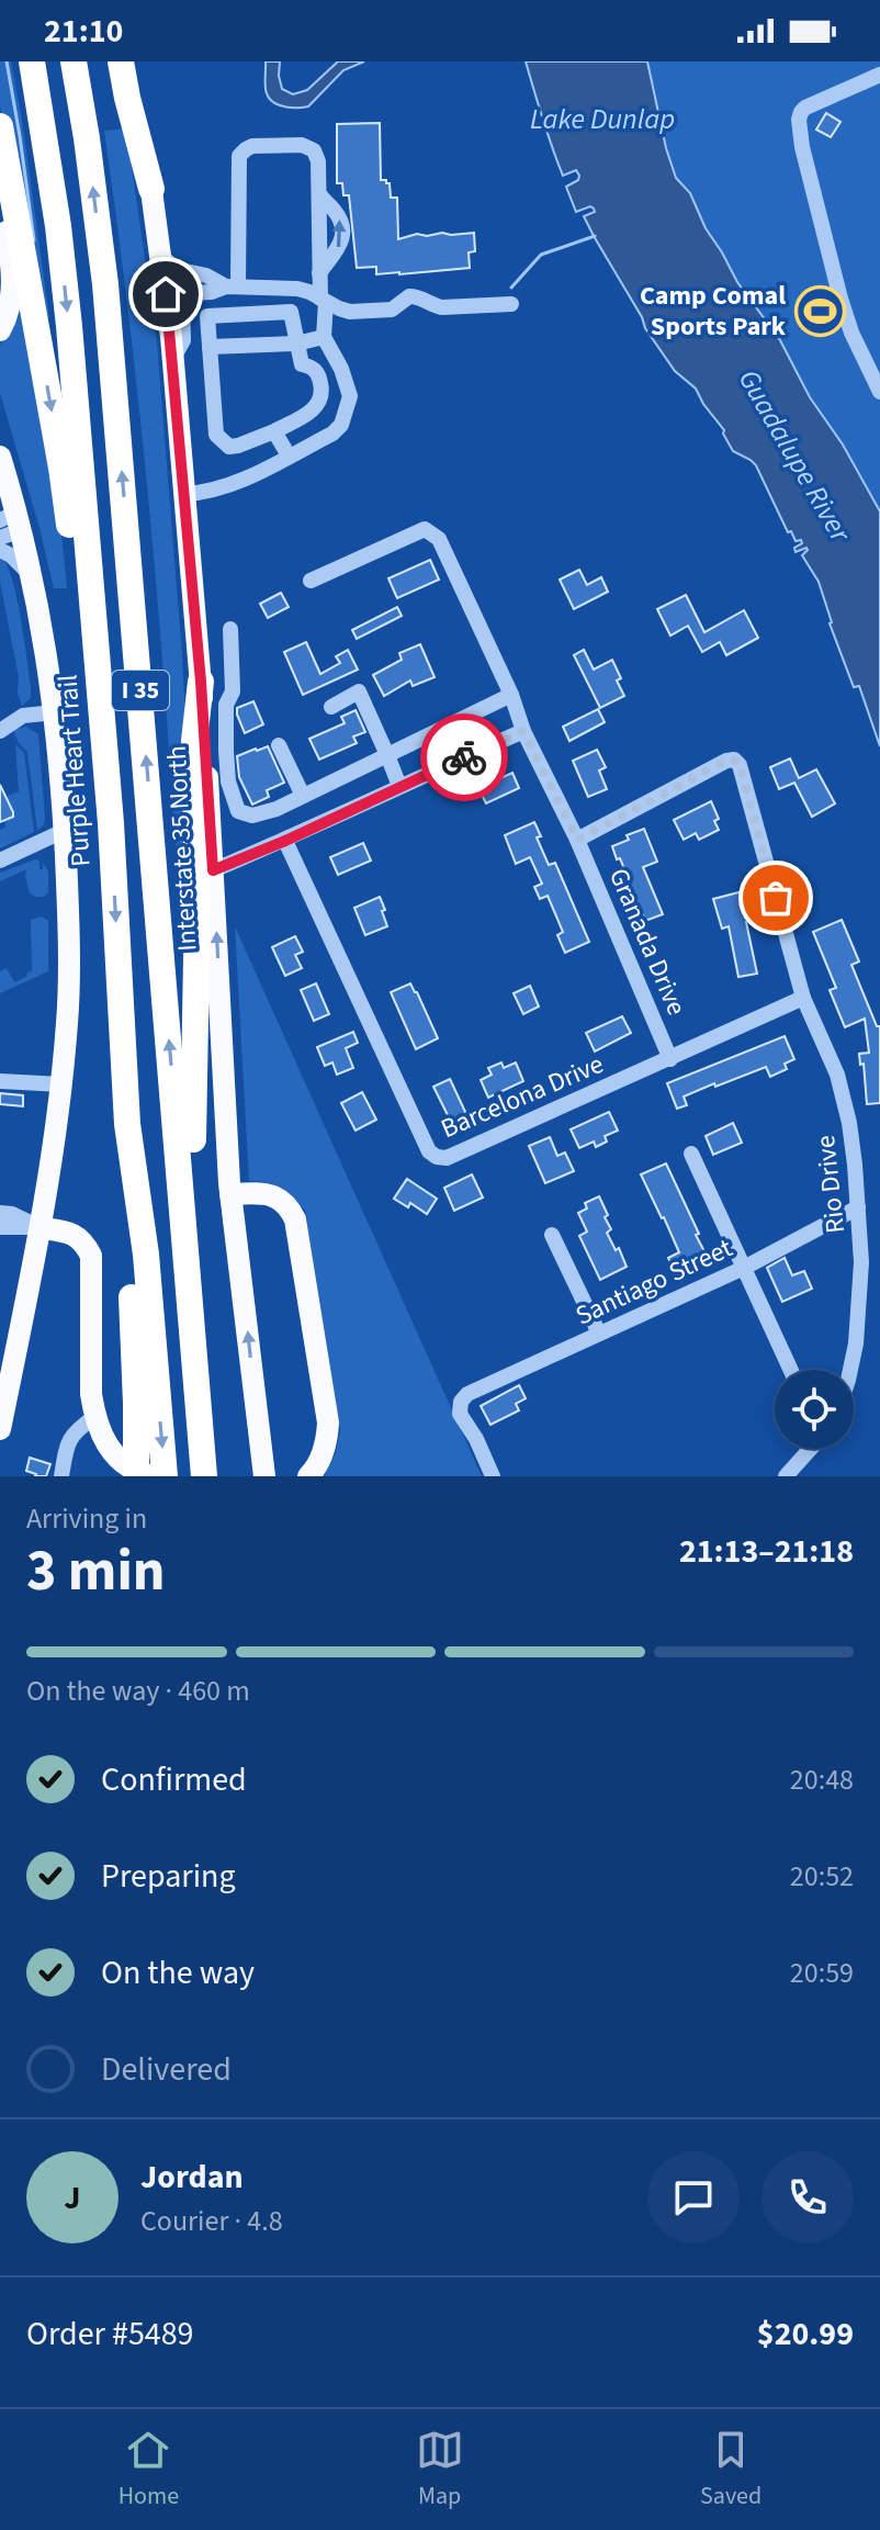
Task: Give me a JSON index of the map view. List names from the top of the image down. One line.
{"streets":{"highway":["I 35","Purple Heart Trail"],"main road":["Interstate 35 North"],"street":["Granada Drive","Barcelona Drive","Rio Drive","Santiago Street"]},"crossings":[["Granada Drive","Barcelona Drive"],["Granada Drive","Rio Drive"],["Barcelona Drive","Rio Drive"],["Rio Drive","Santiago Street"]],"water":["Lake Dunlap","Guadalupe River"],"places":{"sports":["Camp Comal Sports Park"]},"page":{"status":"21:10","heading":["3 min","Arriving in","21:13–21:18"],"panel":["Jordan","Courier · 4.8","Order #5489","$20.99"],"bar":"On the way · 460 m","list":[["Confirmed","20:48"],["Preparing","20:52"],["On the way","20:59"],"Delivered"],"round":"J","tabs":["Home","Map","Saved"]}}
